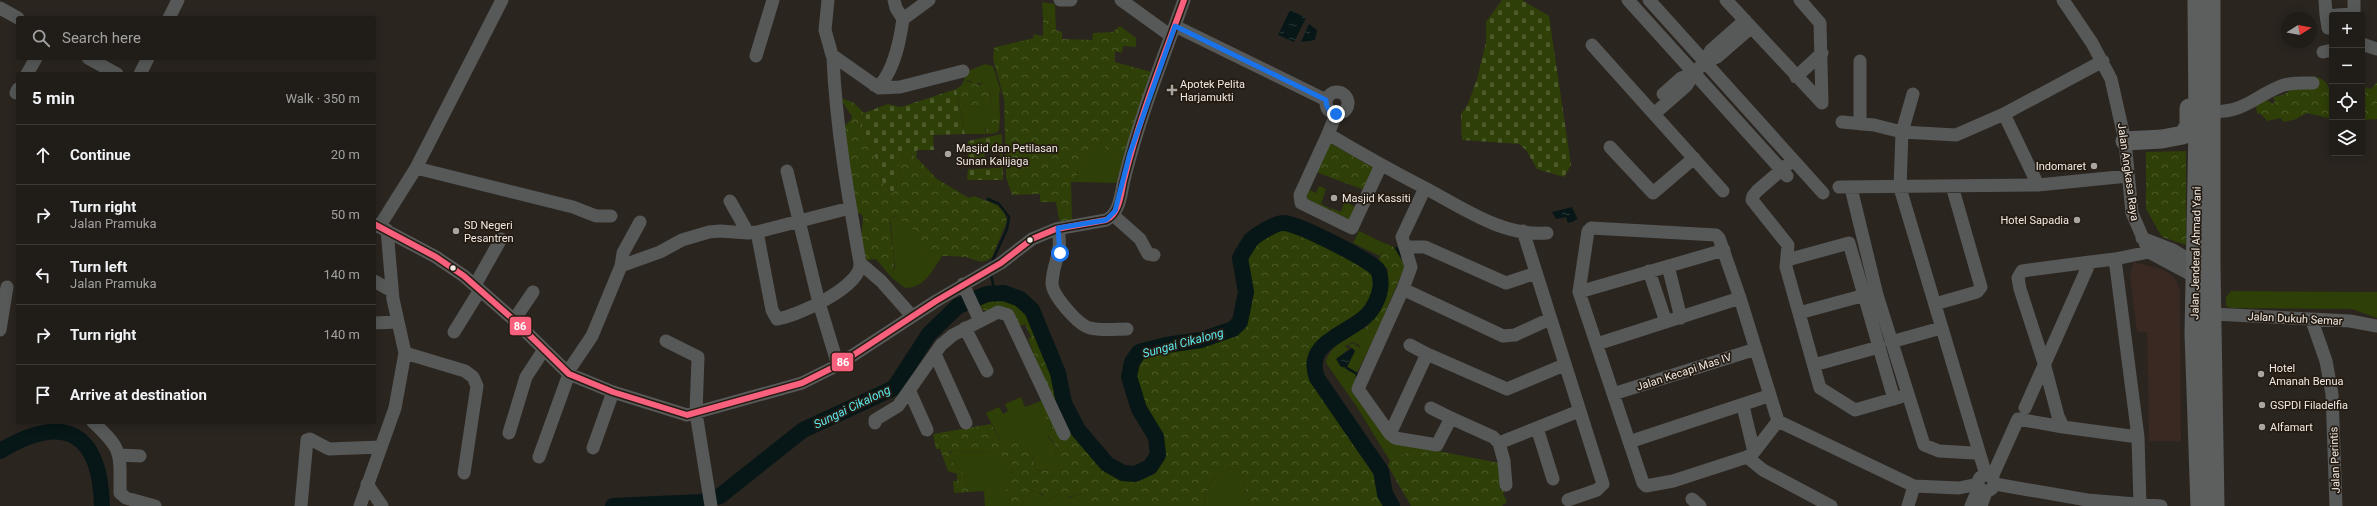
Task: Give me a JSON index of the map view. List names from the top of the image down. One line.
{"streets":{"highway":["Jalan Jenderal Ahmad Yani"],"street":["Jalan Angkasa Raya","Jalan Dukuh Semar","Jalan Kecapi Mas IV","Jalan Perintis"]},"crossings":[["Jalan Jenderal Ahmad Yani","Jalan Dukuh Semar"],["Jalan Dukuh Semar","Jalan Perintis"]],"water":["Sungai Cikalong"],"places":{"health":["Apotek Pelita Harjamukti"],"other":["Masjid dan Petilasan Sunan Kalijaga","Indomaret","Masjid Kassiti","Hotel Sapadia","SD Negeri Pesantren","Hotel Amanah Benua","GSPDI Filadelfia","Alfamart"]},"lines":["transit line 86"],"north":"right","page":{"map_buttons":["+","−"],"search":"Search here","heading":["5 min","Walk · 350 m"],"list":[["Continue","20 m"],["Turn right","Jalan Pramuka","50 m"],["Turn left","Jalan Pramuka","140 m"],["Turn right","140 m"],"Arrive at destination"]}}
